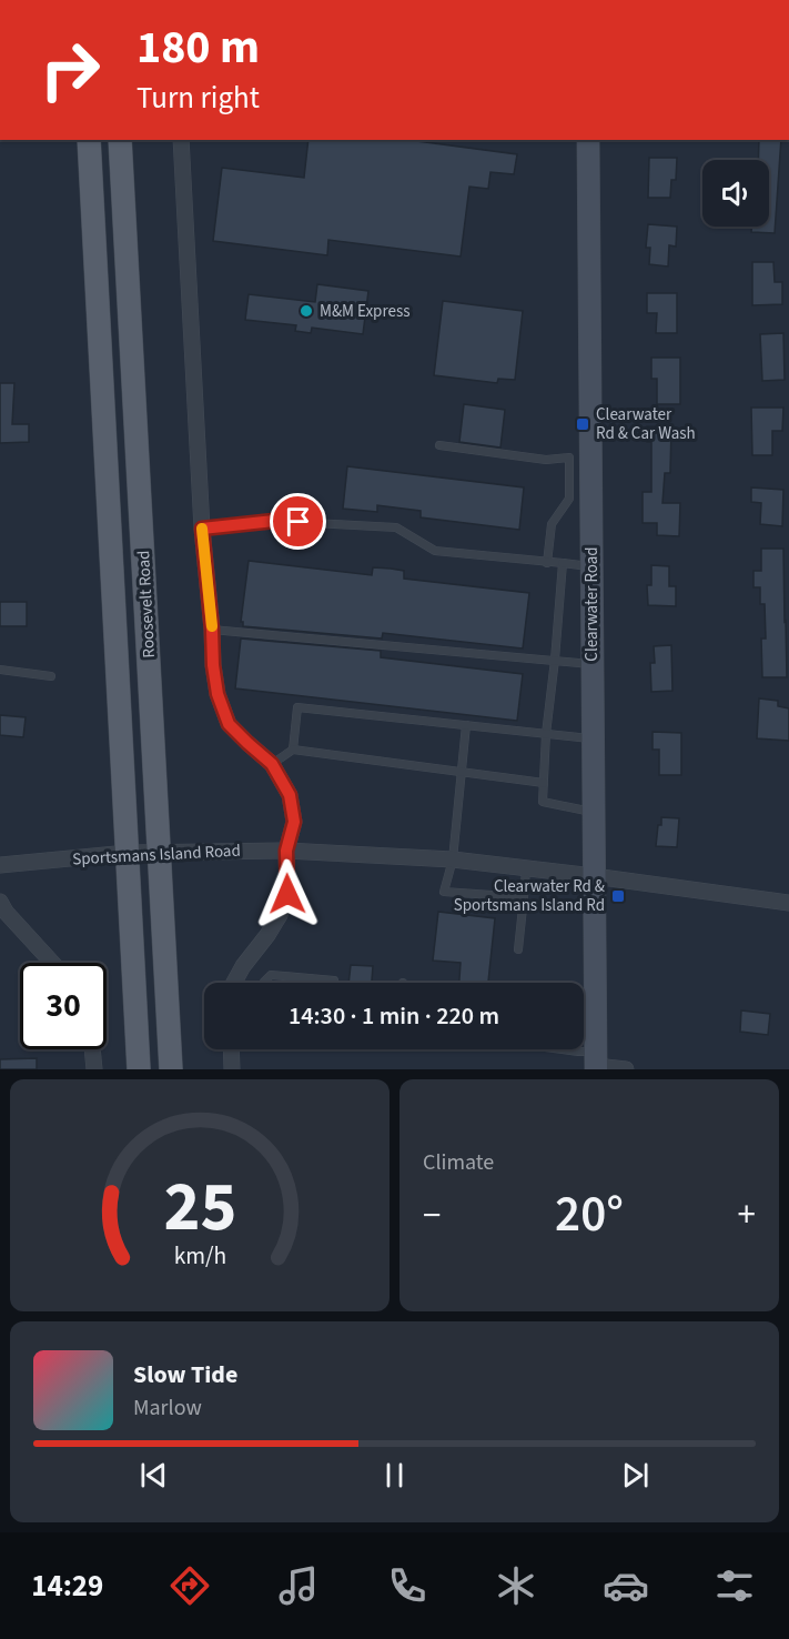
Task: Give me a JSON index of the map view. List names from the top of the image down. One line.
{"streets":{"main road":["Roosevelt Road"],"street":["Clearwater Road","Sportsmans Island Road"]},"crossings":[["Roosevelt Road","Sportsmans Island Road"],["Clearwater Road","Sportsmans Island Road"]],"places":{"other":["M&M Express"],"transit":["Clearwater Rd & Car Wash","Clearwater Rd & Sportsmans Island Rd"]},"page":{"turn":["180 m","Turn right"],"limit":"30","trip":"14:30 · 1 min · 220 m","tile":"Climate","heat":["−","20°","+"],"song":["Slow Tide","Marlow"],"tabs":"14:29","gauge":["25","km/h"]}}
